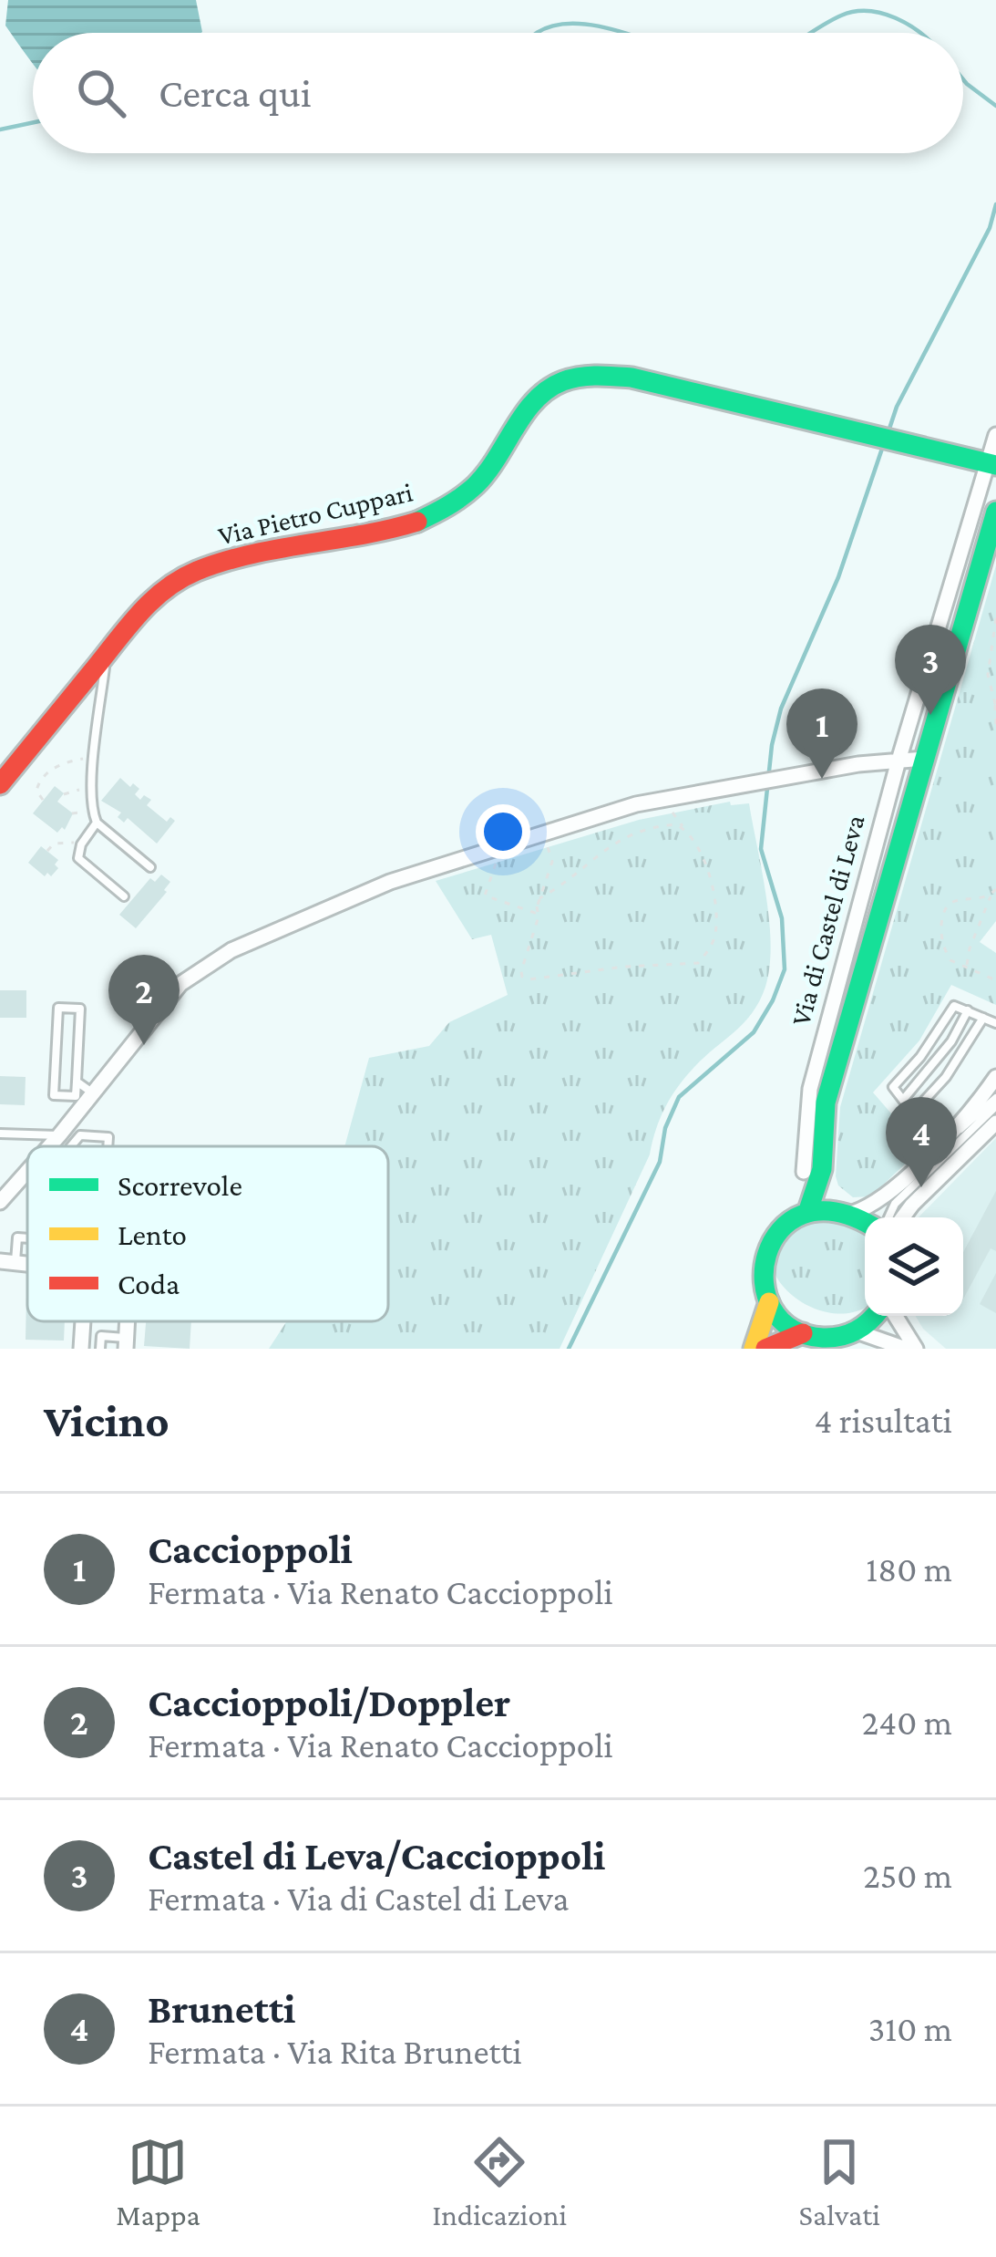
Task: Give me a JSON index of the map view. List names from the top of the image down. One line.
{"streets":{"street":["Via Pietro Cuppari","Via di Castel di Leva"]},"crossings":[["Via Pietro Cuppari","Via di Castel di Leva"]],"legend":["Scorrevole","Lento","Coda"],"page":{"search":"Cerca qui","pins":["3","1","2","4"],"heading":["Vicino","4 risultati"],"list":[{"mark":"1","name":"Caccioppoli","note":"Fermata · Via Renato Caccioppoli","value":"180 m"},{"mark":"2","name":"Caccioppoli/Doppler","note":"Fermata · Via Renato Caccioppoli","value":"240 m"},{"mark":"3","name":"Castel di Leva/Caccioppoli","note":"Fermata · Via di Castel di Leva","value":"250 m"},{"mark":"4","name":"Brunetti","note":"Fermata · Via Rita Brunetti","value":"310 m"}],"nav":["Mappa","Indicazioni","Salvati"]}}
